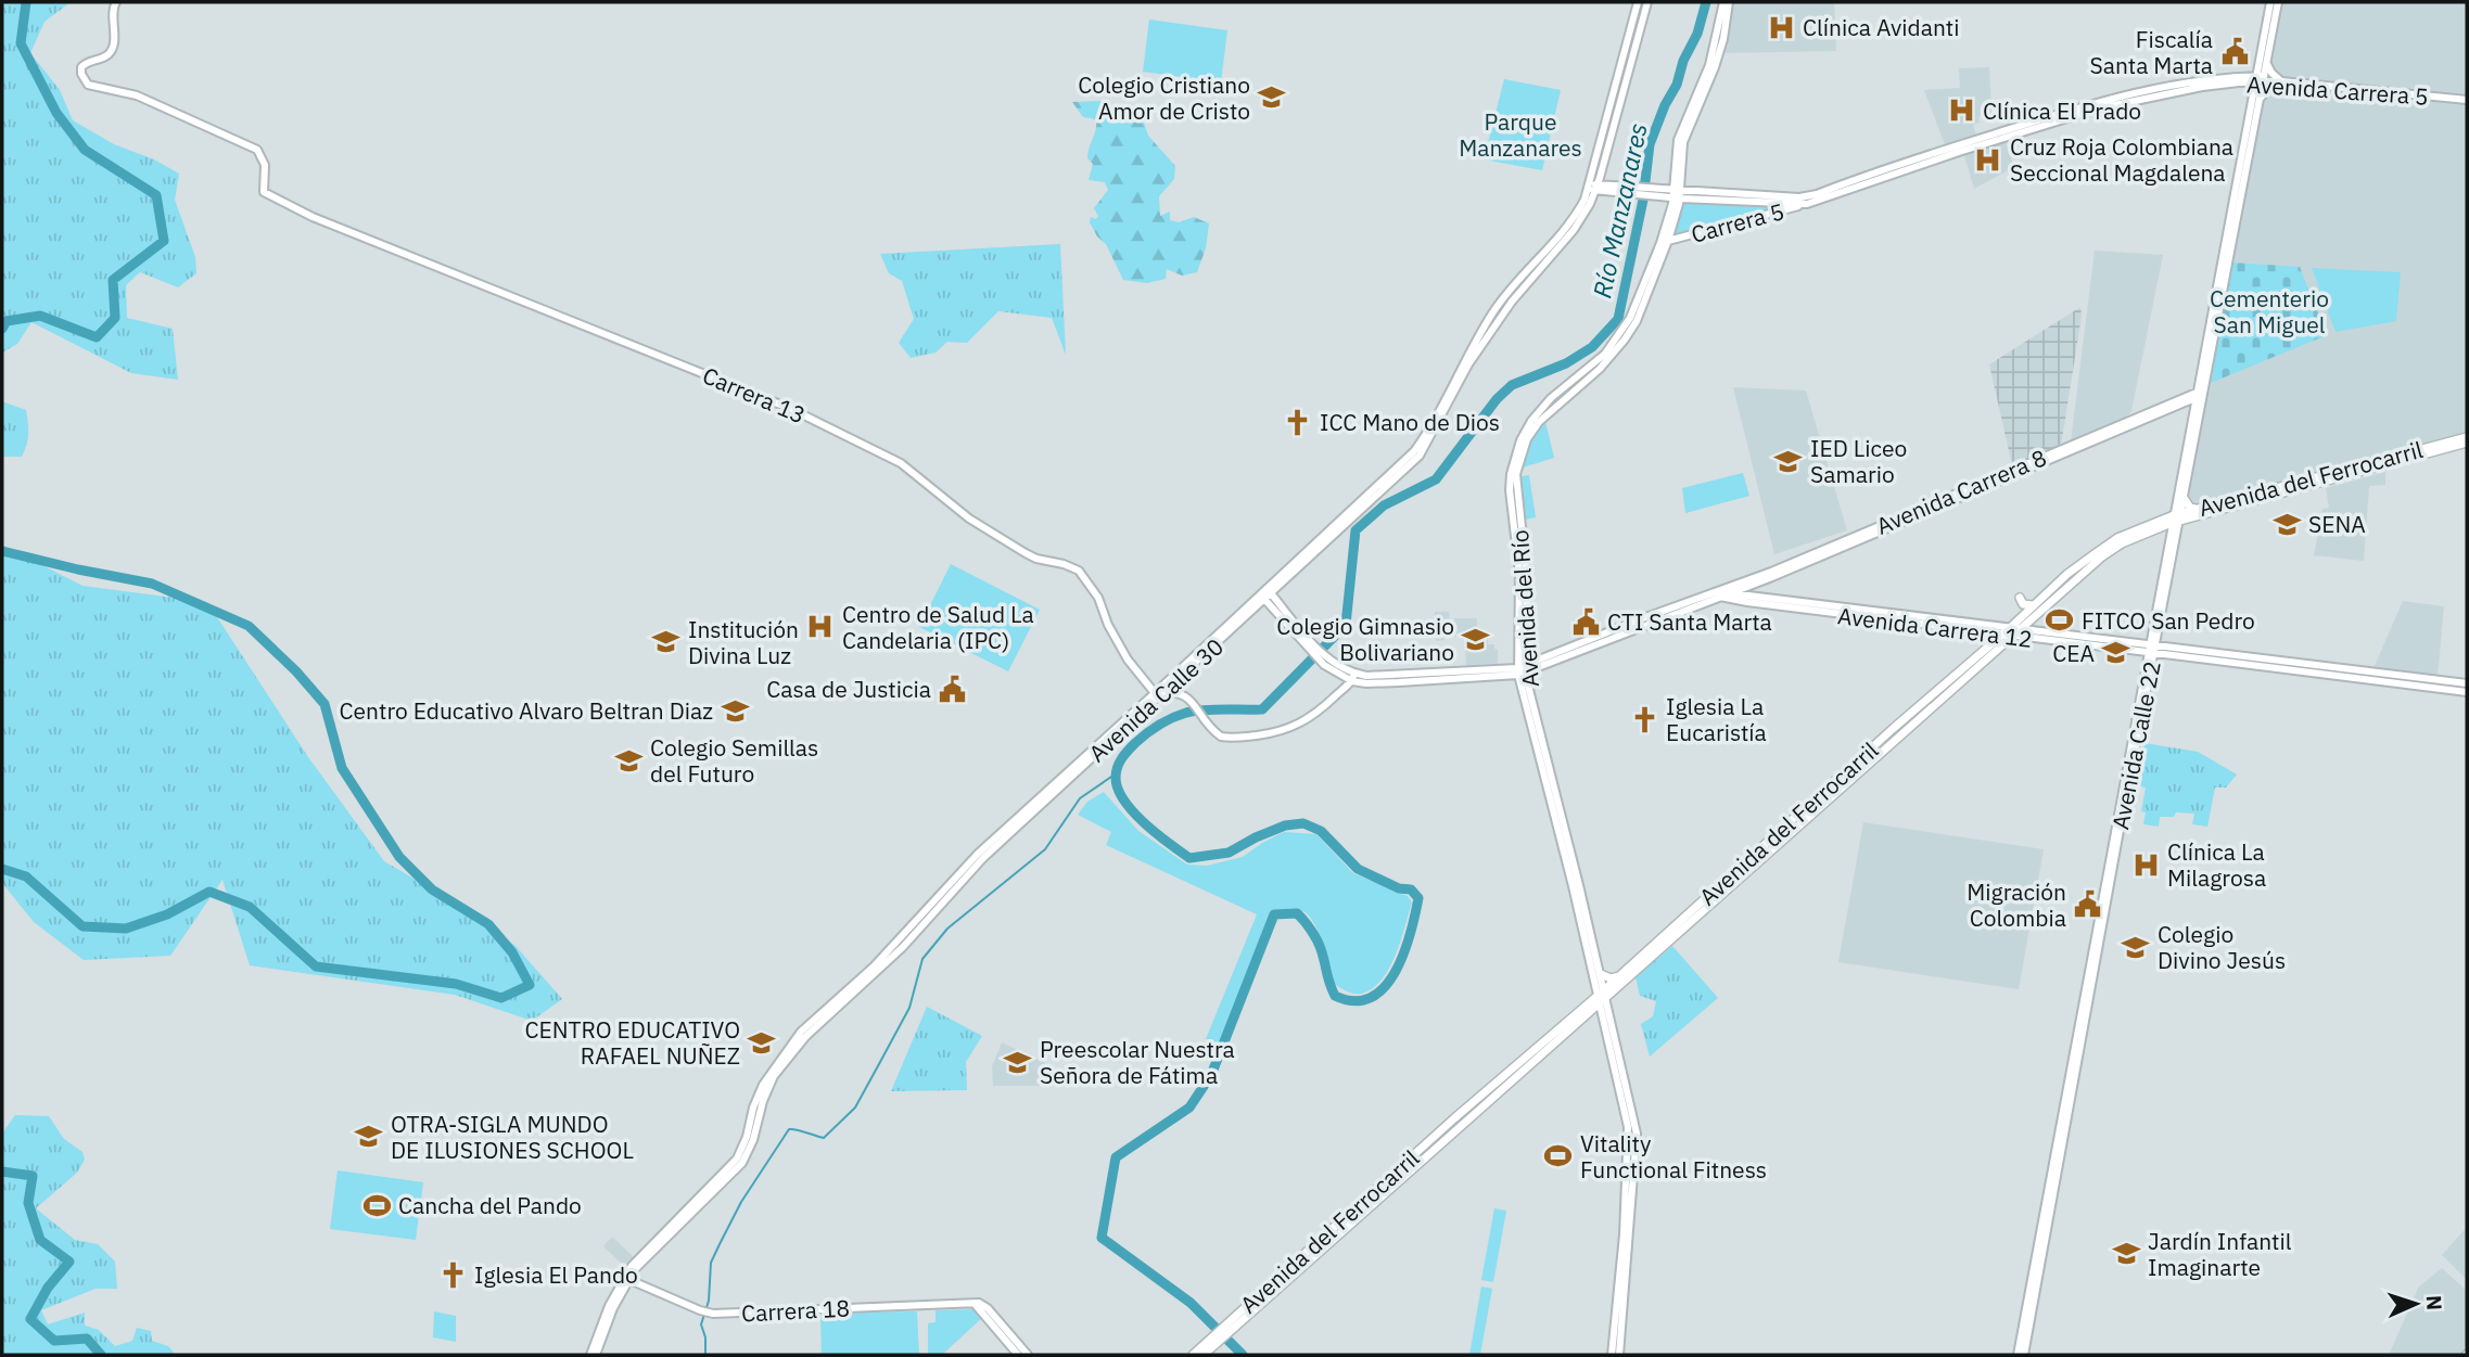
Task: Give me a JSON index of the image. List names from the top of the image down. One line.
{"streets":{"main road":["Avenida del Ferrocarril"],"street":["Avenida Carrera 5","Carrera 5","Carrera 13","Avenida Carrera 8","Avenida del Río","Avenida Carrera 12","Avenida Calle 30","Avenida Calle 22","Carrera 18"]},"crossings":[["Avenida Carrera 5","Carrera 5"],["Avenida Carrera 5","Avenida del Río"],["Avenida Carrera 5","Avenida Calle 30"],["Avenida Carrera 5","Avenida Calle 22"],["Carrera 5","Avenida del Río"],["Carrera 13","Avenida Calle 30"],["Avenida del Ferrocarril","Avenida del Río"],["Avenida del Ferrocarril","Avenida Carrera 12"],["Avenida del Ferrocarril","Avenida Calle 22"],["Avenida Carrera 8","Avenida del Río"],["Avenida Carrera 8","Avenida Carrera 12"],["Avenida Carrera 8","Avenida Calle 22"],["Avenida Carrera 12","Avenida Calle 22"],["Avenida Calle 30","Carrera 18"]],"water":["Río Manzanares"],"parks":["Parque Manzanares","Cementerio San Miguel"],"places":{"hospital":["Clínica Avidanti","Clínica El Prado","Cruz Roja Colombiana Seccional Magdalena","Centro de Salud La Candelaria (IPC)","Clínica La Milagrosa"],"public building":["Fiscalía Santa Marta","CTI Santa Marta","Casa de Justicia","Migración Colombia"],"school or university":["Colegio Cristiano Amor de Cristo","IED Liceo Samario","SENA","Colegio Gimnasio Bolivariano","Institución Divina Luz","CEA","Centro Educativo Alvaro Beltran Diaz","Colegio Semillas del Futuro","Colegio Divino Jesús","CENTRO EDUCATIVO RAFAEL NUÑEZ","Preescolar Nuestra Señora de Fátima","OTRA-SIGLA MUNDO DE ILUSIONES SCHOOL","Jardín Infantil Imaginarte"],"church":["ICC Mano de Dios","Iglesia La Eucaristía","Iglesia El Pando"],"sports":["FITCO San Pedro","Vitality Functional Fitness","Cancha del Pando"]},"north":"right"}
